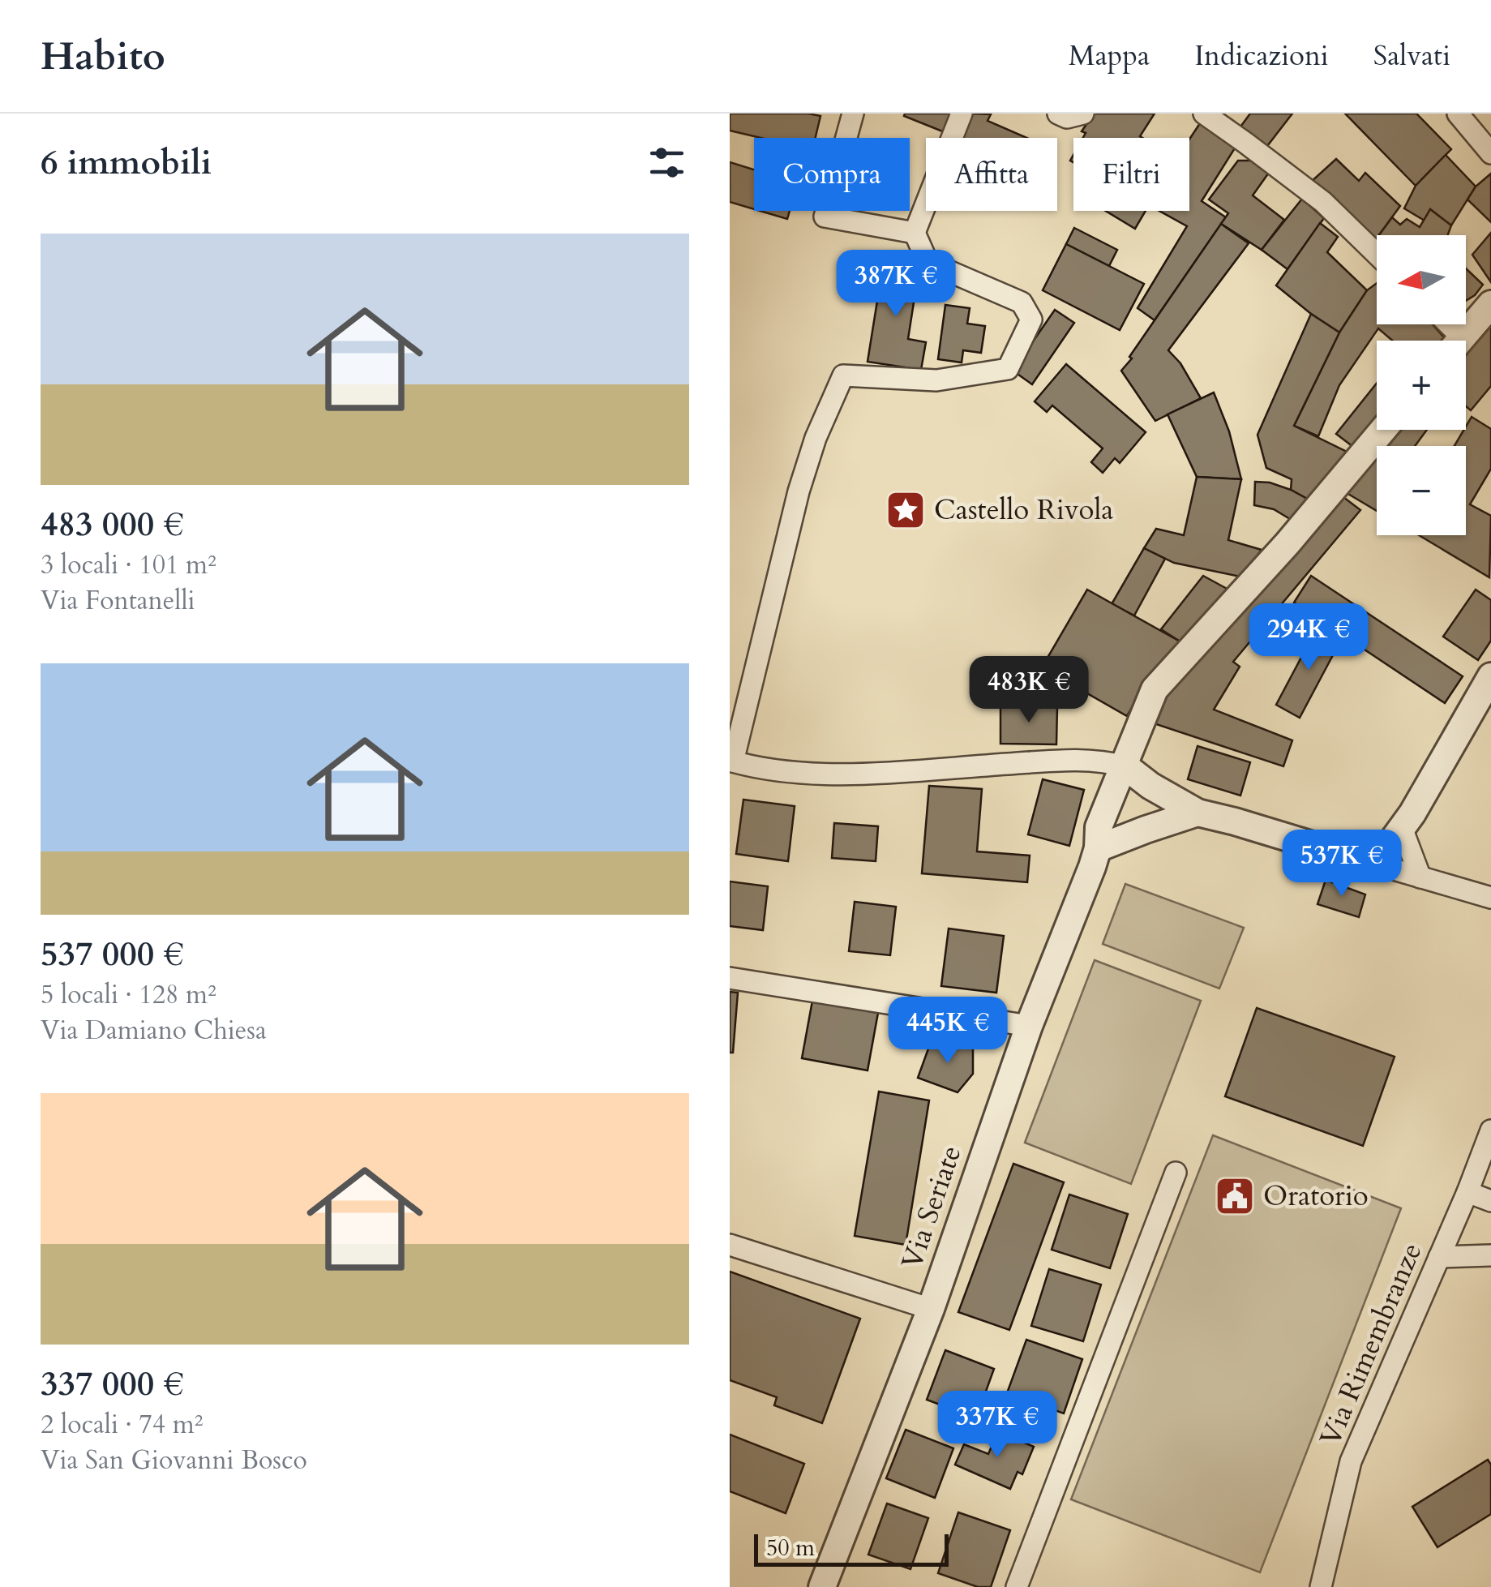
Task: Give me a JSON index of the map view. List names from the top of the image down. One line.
{"streets":{"street":["Via Seriate","Via Rimembranze"]},"places":{"place":["Castello Rivola"],"public building":["Oratorio"]},"scale_bar":"50 m","north":"left","page":{"header":"Habito","nav":["Mappa","Indicazioni","Salvati"],"heading":"6 immobili","chip":["Compra","Affitta","Filtri"],"list":[{"name":"483 000 €","note":"3 locali · 101 m² · Via Fontanelli"},{"name":"537 000 €","note":"5 locali · 128 m² · Via Damiano Chiesa"},{"name":"337 000 €","note":"2 locali · 74 m² · Via San Giovanni Bosco"}],"map_buttons":["+","−"],"price":["387K €","294K €","483K €","537K €","445K €","337K €"],"scale":"50 m"}}
